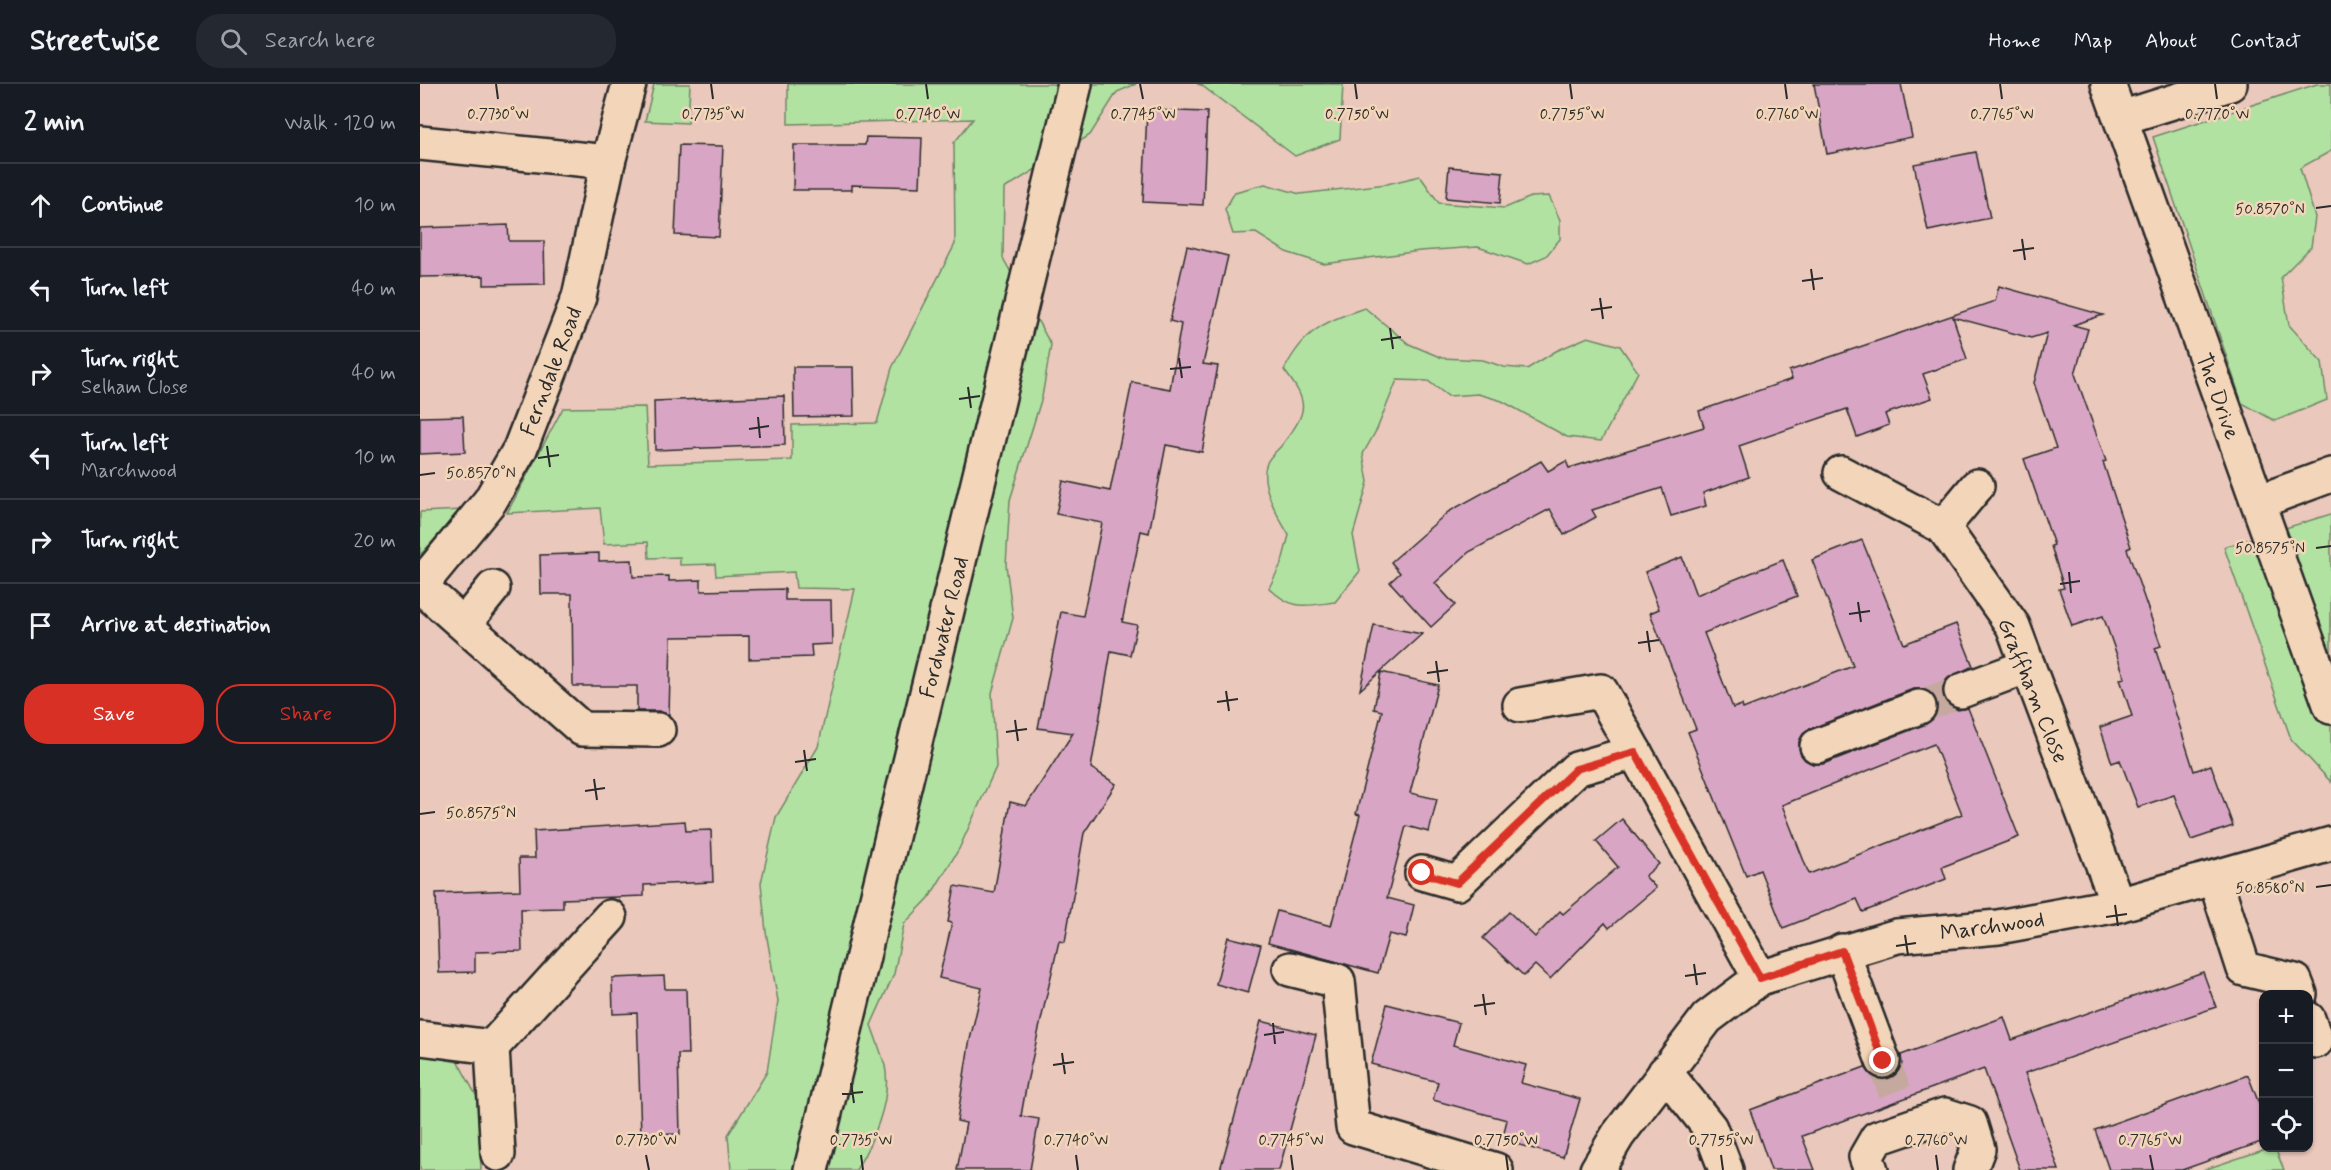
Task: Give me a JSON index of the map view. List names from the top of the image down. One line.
{"streets":{"street":["Ferndale Road","The Drive","Fordwater Road","Graffham Close","Marchwood"]},"crossings":[["Graffham Close","Marchwood"]],"page":{"header":"Streetwise","search":"Search here","nav":["Home","Map","About","Contact"],"heading":["2 min","Walk · 120 m"],"list":[["Continue","10 m"],["Turn left","40 m"],["Turn right","Selham Close","40 m"],["Turn left","Marchwood","10 m"],["Turn right","20 m"],"Arrive at destination"],"buttons":["Save","Share"],"map_buttons":["+","−"]},"coordinates":["0.7730°W","0.7735°W","0.7740°W","0.7745°W","0.7750°W","0.7755°W","0.7760°W","0.7765°W","0.7770°W","50.8570°N","50.8575°N","50.8580°N"]}
